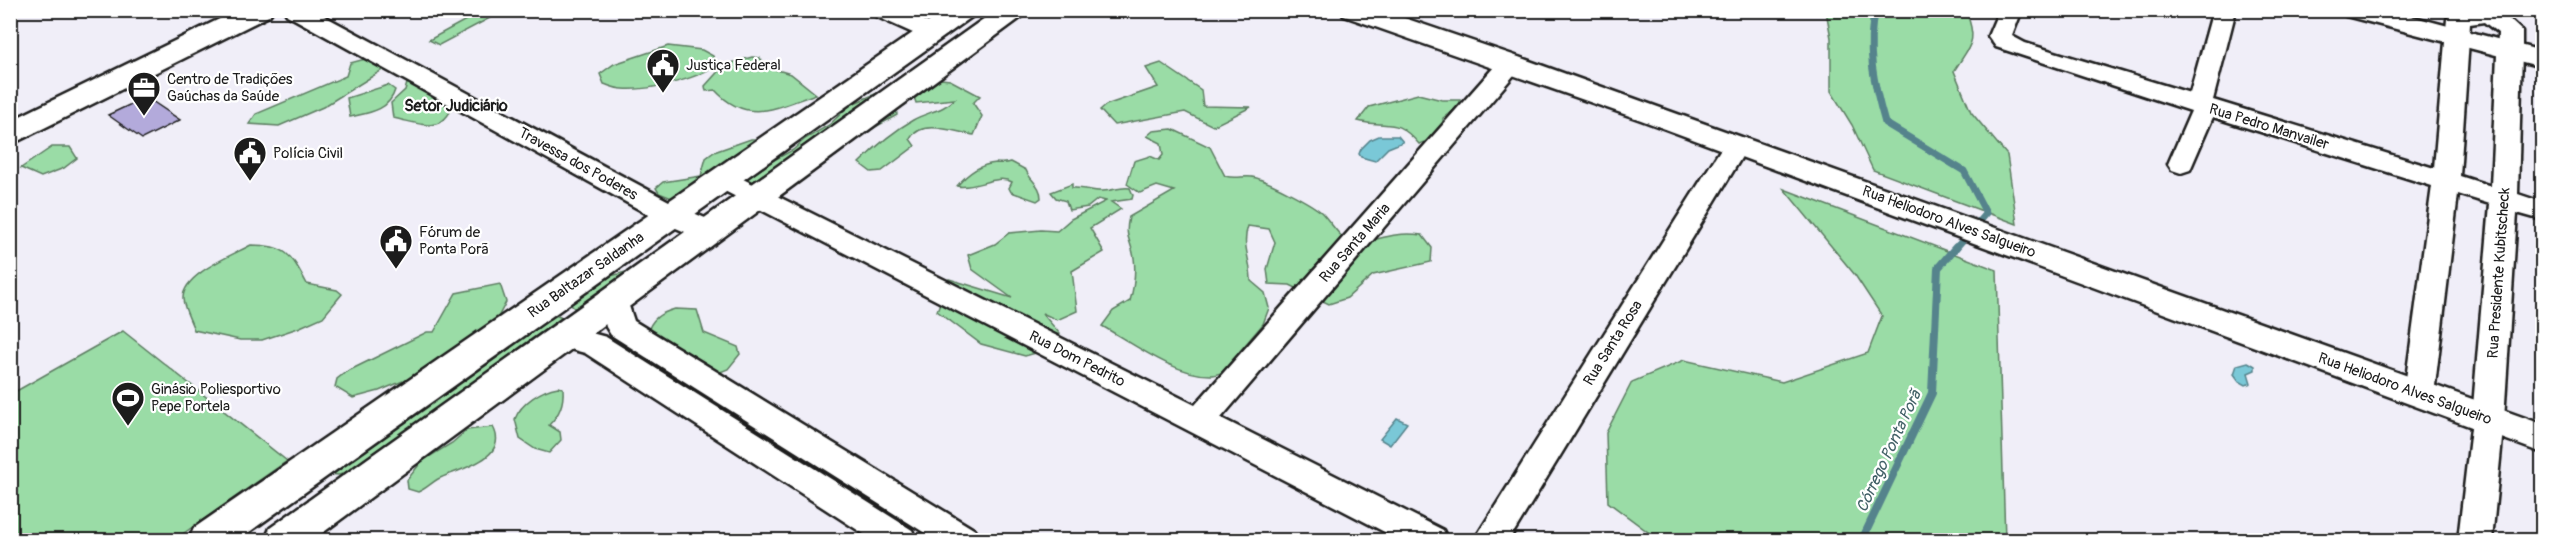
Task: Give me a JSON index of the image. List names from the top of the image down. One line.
{"streets":{"main road":["Rua Heliodoro Alves Salgueiro","Rua Baltazar Saldanha"],"street":["Rua Pedro Manvailer","Travessa dos Poderes","Rua Santa Maria","Rua Presidente Kubitscheck","Rua Santa Rosa","Rua Dom Pedrito"]},"crossings":[["Rua Pedro Manvailer","Rua Presidente Kubitscheck"],["Travessa dos Poderes","Rua Baltazar Saldanha"],["Rua Heliodoro Alves Salgueiro","Rua Santa Maria"],["Rua Heliodoro Alves Salgueiro","Rua Presidente Kubitscheck"],["Rua Heliodoro Alves Salgueiro","Rua Santa Rosa"],["Rua Santa Maria","Rua Dom Pedrito"],["Rua Baltazar Saldanha","Rua Dom Pedrito"]],"districts":["Setor Judiciário"],"water":["Córrego Ponta Porã"],"places":{"public building":["Justiça Federal","Polícia Civil","Fórum de Ponta Porã"],"office":["Centro de Tradições Gaúchas da Saúde"],"sports":["Ginásio Poliesportivo Pepe Portela"]}}
